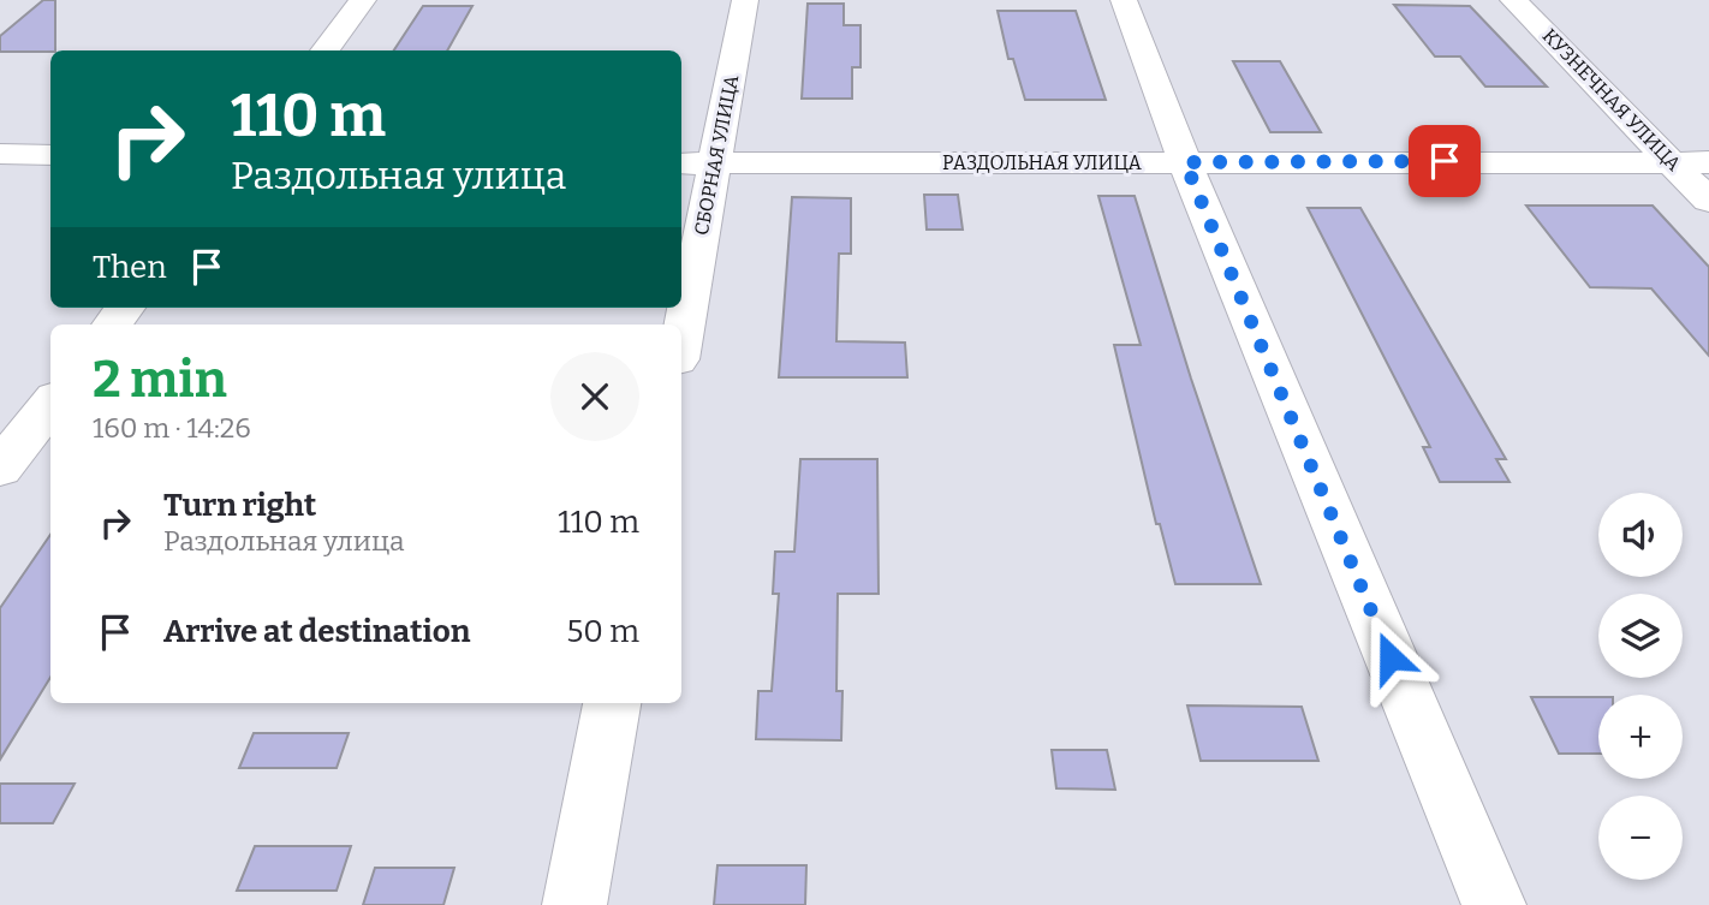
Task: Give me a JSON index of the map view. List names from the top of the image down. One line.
{"streets":{"street":["КУЗНЕЧНАЯ УЛИЦА","СБОРНАЯ УЛИЦА","РАЗДОЛЬНАЯ УЛИЦА"]},"crossings":[["КУЗНЕЧНАЯ УЛИЦА","РАЗДОЛЬНАЯ УЛИЦА"],["СБОРНАЯ УЛИЦА","РАЗДОЛЬНАЯ УЛИЦА"]],"page":{"turn":["110 m","Раздольная улица"],"then":"Then","heading":["2 min","160 m · 14:26"],"list":[{"name":"Turn right","note":"Раздольная улица","value":"110 m"},{"name":"Arrive at destination","value":"50 m"}],"map_buttons":["+","−"]}}
